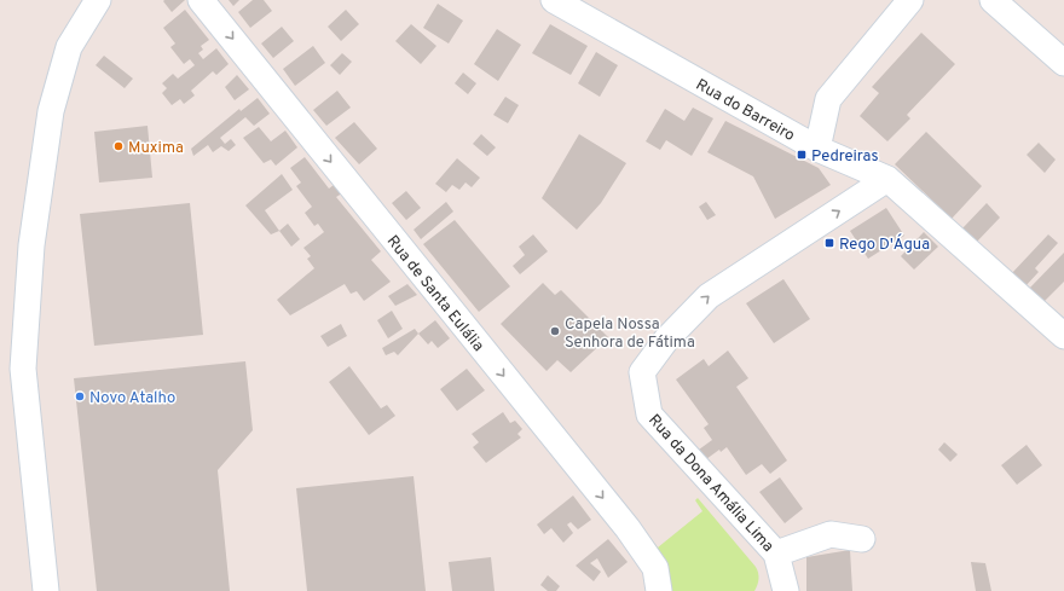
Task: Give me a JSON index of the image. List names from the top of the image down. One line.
{"streets":{"street":["Rua do Barreiro","Rua de Santa Eulália","Rua da Dona Amália Lima"]},"crossings":[["Rua do Barreiro","Rua da Dona Amália Lima"]],"one_way":["Rua de Santa Eulália"],"places":{"other":["Muxima","Capela Nossa Senhora de Fátima","Novo Atalho"],"transit":["Pedreiras","Rego D'Água"]}}
